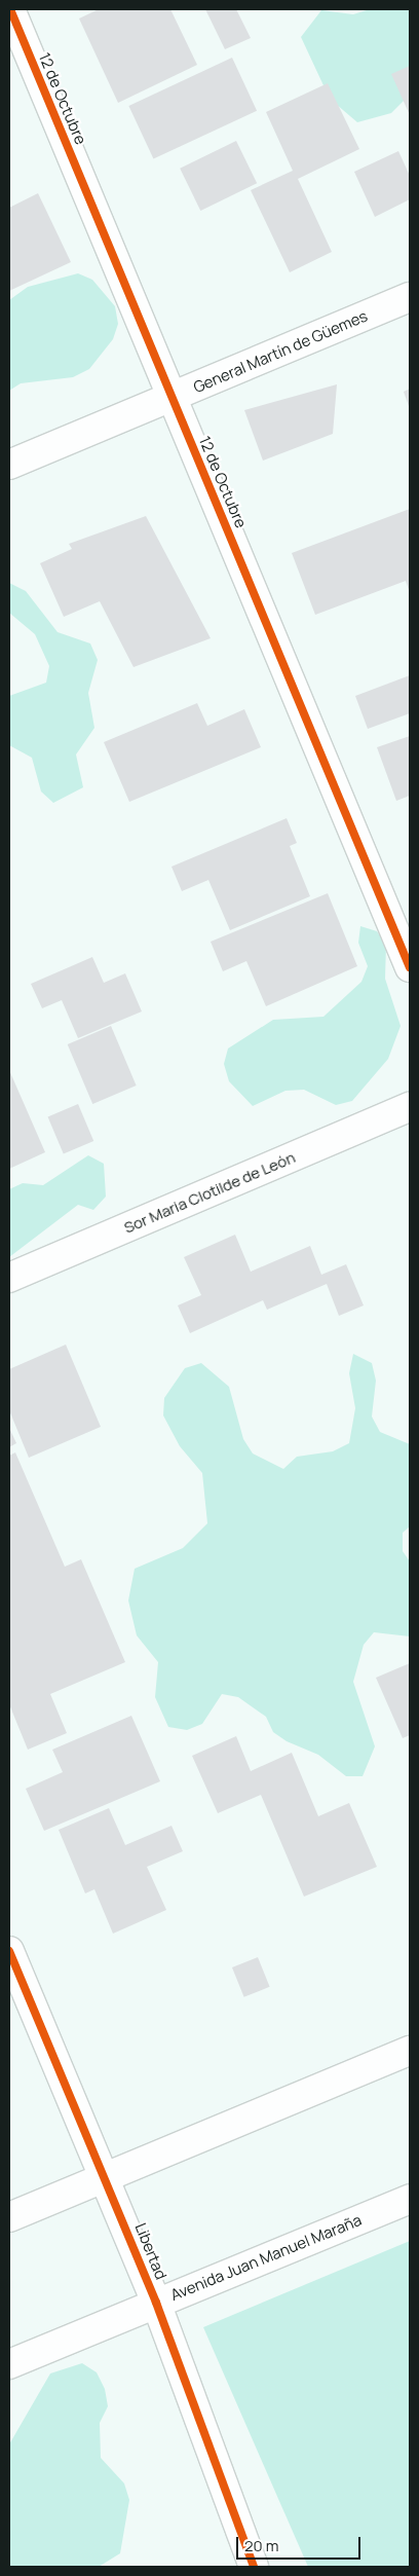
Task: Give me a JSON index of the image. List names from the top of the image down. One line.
{"streets":{"street":["12 de Octubre","General Martín de Güemes","Sor Maria Clotilde de León","Libertad","Avenida Juan Manuel Maraña"]},"crossings":[["12 de Octubre","General Martín de Güemes"],["Libertad","Avenida Juan Manuel Maraña"]],"scale_bar":"20 m"}
